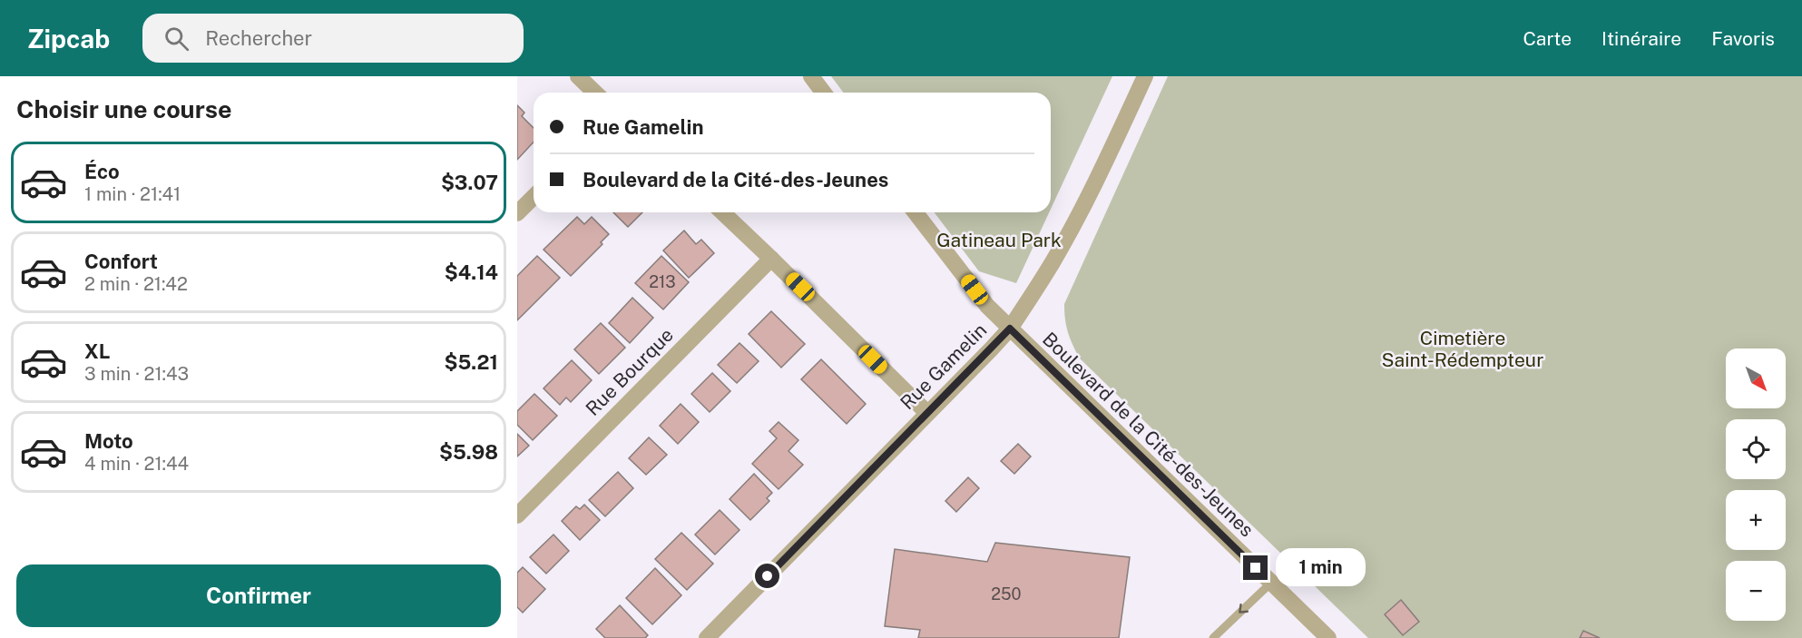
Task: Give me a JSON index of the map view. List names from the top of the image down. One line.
{"streets":{"street":["Rue Gamelin","Rue Bourque","Boulevard de la Cité-des-Jeunes"]},"crossings":[["Rue Gamelin","Boulevard de la Cité-des-Jeunes"]],"parks":["Gatineau Park","Cimetière Saint-Rédempteur"],"house_numbers":["213","250"],"north":"bottom right","page":{"header":"Zipcab","search":"Rechercher","nav":["Carte","Itinéraire","Favoris"],"heading":"Choisir une course","banner":["Rue Gamelin","Boulevard de la Cité-des-Jeunes"],"list":[{"name":"Éco","note":"1 min · 21:41","value":"$3.07"},{"name":"Confort","note":"2 min · 21:42","value":"$4.14"},{"name":"XL","note":"3 min · 21:43","value":"$5.21"},{"name":"Moto","note":"4 min · 21:44","value":"$5.98"}],"map_buttons":["+","−"],"bubble":"1 min","buttons":"Confirmer"}}
